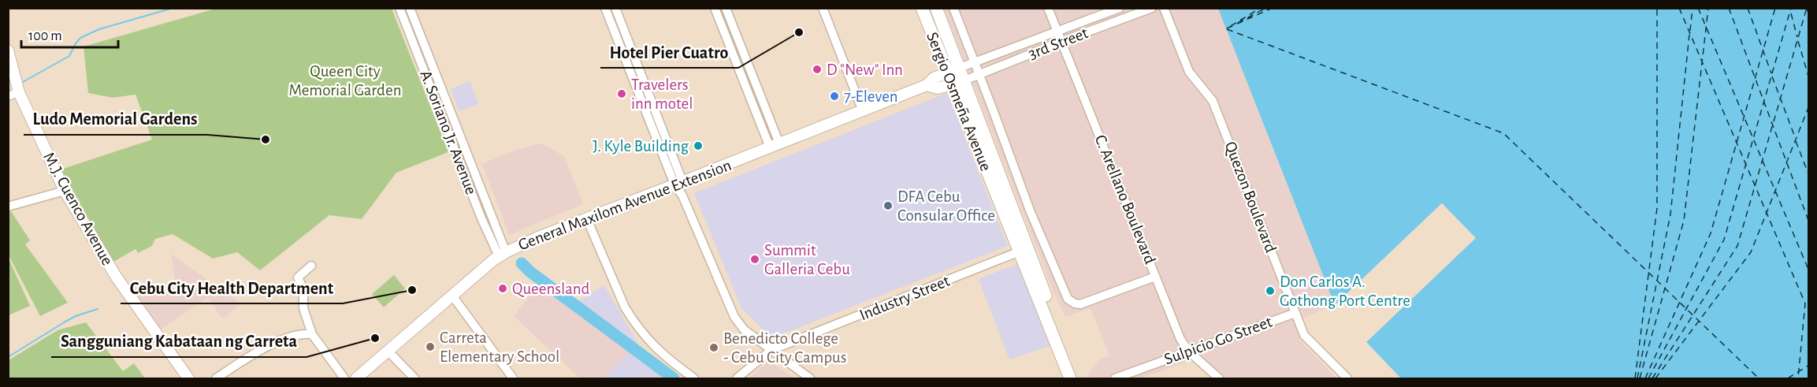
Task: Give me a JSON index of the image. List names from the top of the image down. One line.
{"streets":{"highway":["Sergio Osmeña Avenue"],"main road":["General Maxilom Avenue Extension","M.J. Cuenco Avenue"],"street":["3rd Street","A. Soriano Jr. Avenue","Quezon Boulevard","C. Arellano Boulevard","Industry Street","Sulpicio Go Street"]},"crossings":[["3rd Street","Sergio Osmeña Avenue"],["3rd Street","C. Arellano Boulevard"],["3rd Street","General Maxilom Avenue Extension"],["Sergio Osmeña Avenue","General Maxilom Avenue Extension"],["Sergio Osmeña Avenue","Industry Street"],["A. Soriano Jr. Avenue","General Maxilom Avenue Extension"],["Quezon Boulevard","Sulpicio Go Street"],["C. Arellano Boulevard","Sulpicio Go Street"]],"parks":["Queen City Memorial Garden"],"places":["Hotel Pier Cuatro","D \"New\" Inn","Travelers inn motel","7-Eleven","Ludo Memorial Gardens","J. Kyle Building","DFA Cebu Consular Office","Summit Galleria Cebu","Queensland","Cebu City Health Department","Don Carlos A. Gothong Port Centre","Sangguniang Kabataan ng Carreta","Carreta Elementary School","Benedicto College - Cebu City Campus"],"scale_bar":"100 m"}
